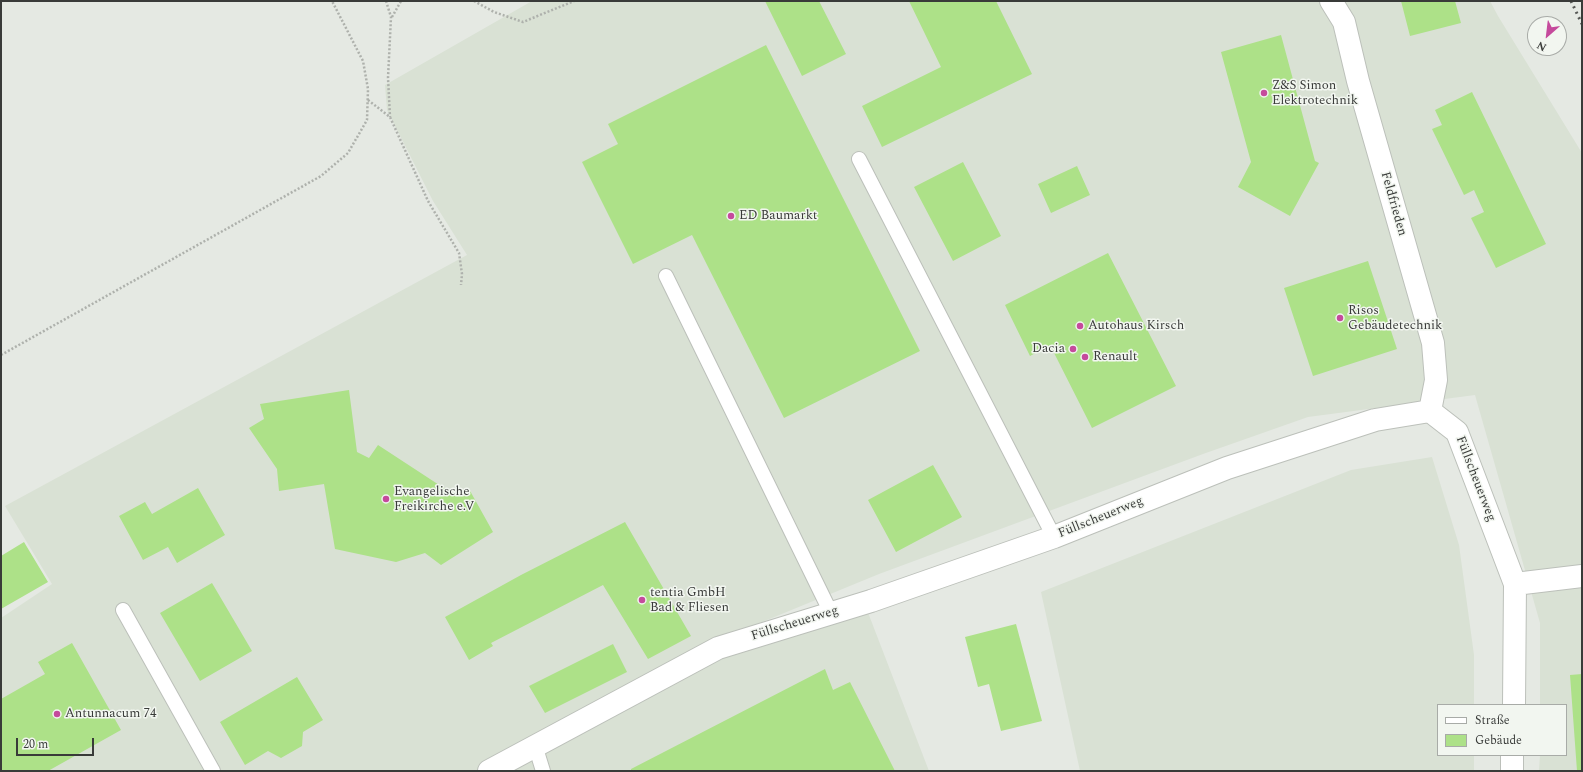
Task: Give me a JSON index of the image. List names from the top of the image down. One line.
{"streets":{"street":["Feldfrieden","Füllscheuerweg"]},"crossings":[["Feldfrieden","Füllscheuerweg"]],"places":["Z&S Simon Elektrotechnik","ED Baumarkt","Risos Gebäudetechnik","Autohaus Kirsch","Dacia","Renault","Evangelische Freikirche e.V","tentia GmbH Bad & Fliesen","Antunnacum 74"],"legend":["Straße","Gebäude"],"scale_bar":"20 m","north":"bottom left"}
